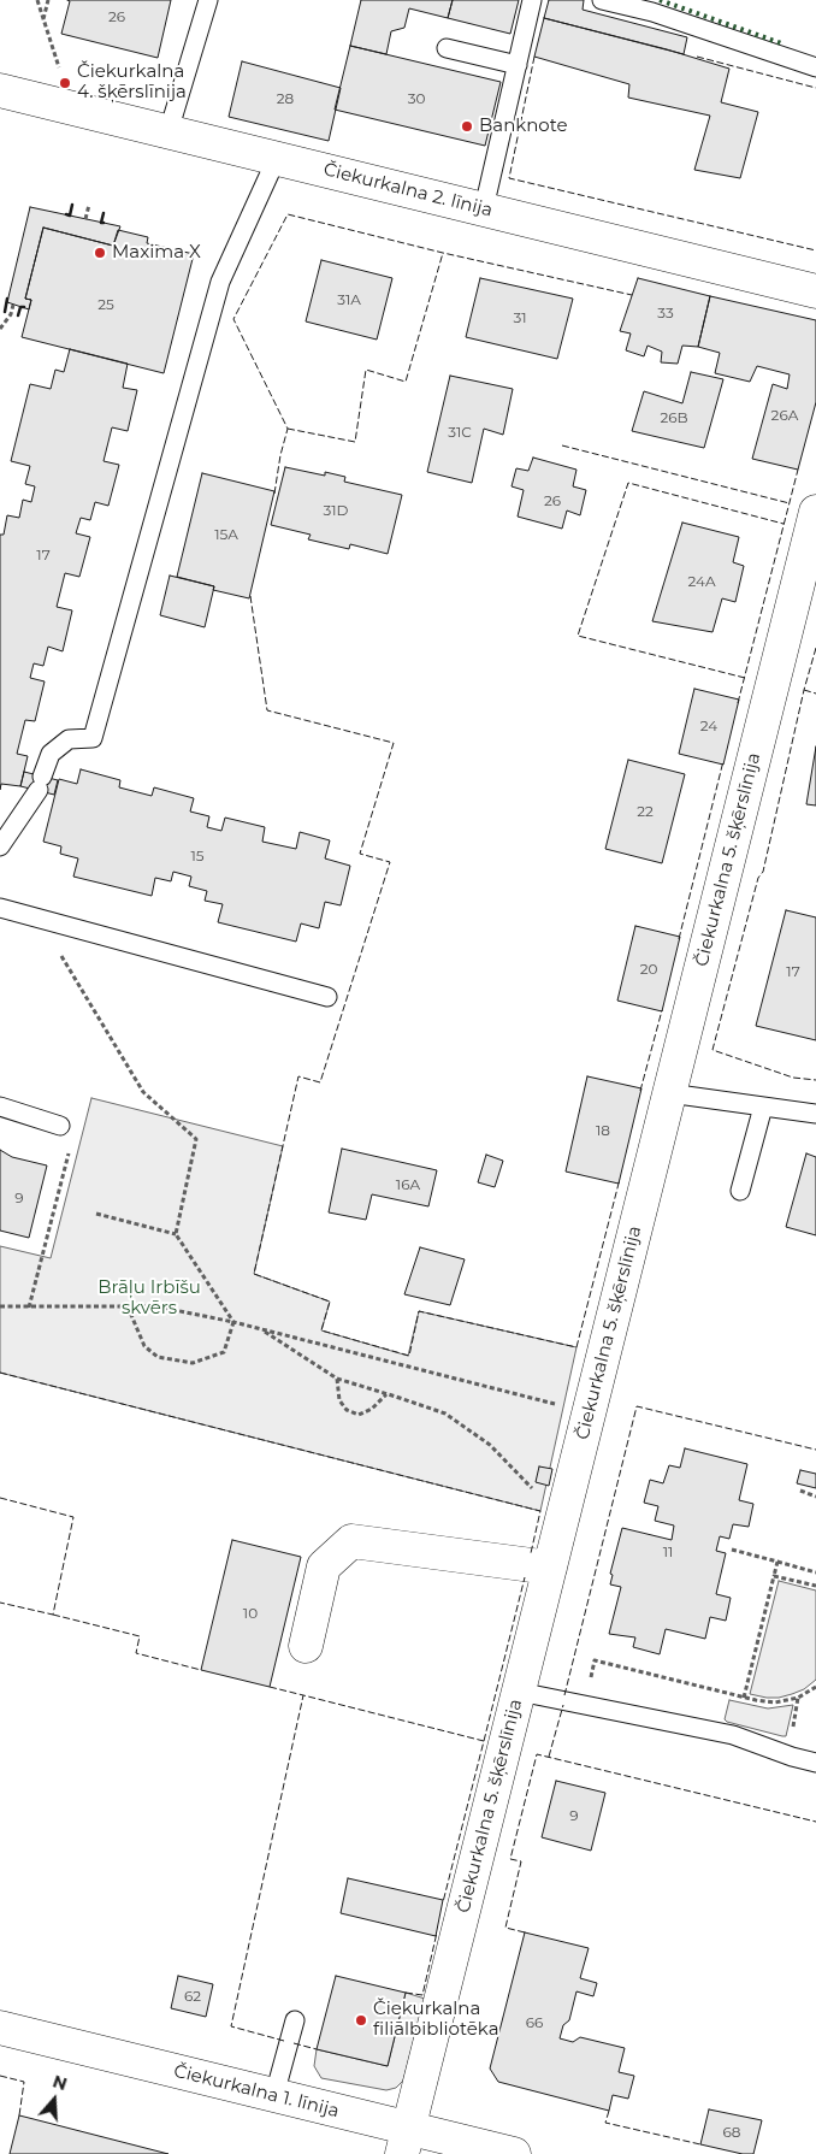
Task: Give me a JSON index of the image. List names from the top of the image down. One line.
{"streets":{"street":["Čiekurkalna 2. līnija","Čiekurkalna 5. šķērslīnija","Čiekurkalna 1. līnija"]},"crossings":[["Čiekurkalna 5. šķērslīnija","Čiekurkalna 1. līnija"]],"parks":["Brāļu Irbīšu skvērs"],"places":["Čiekurkalna 4. šķērslīnija","Banknote","Maxima X","Čiekurkalna filiālbibliotēka"],"house_numbers":["26","28","30","31A","25","33","31","26A","26B","31C","26","31D","15A","17","24A","24","22","15","20","17","18","16A","9","11","10","9","62","66","68"],"north":"top"}
